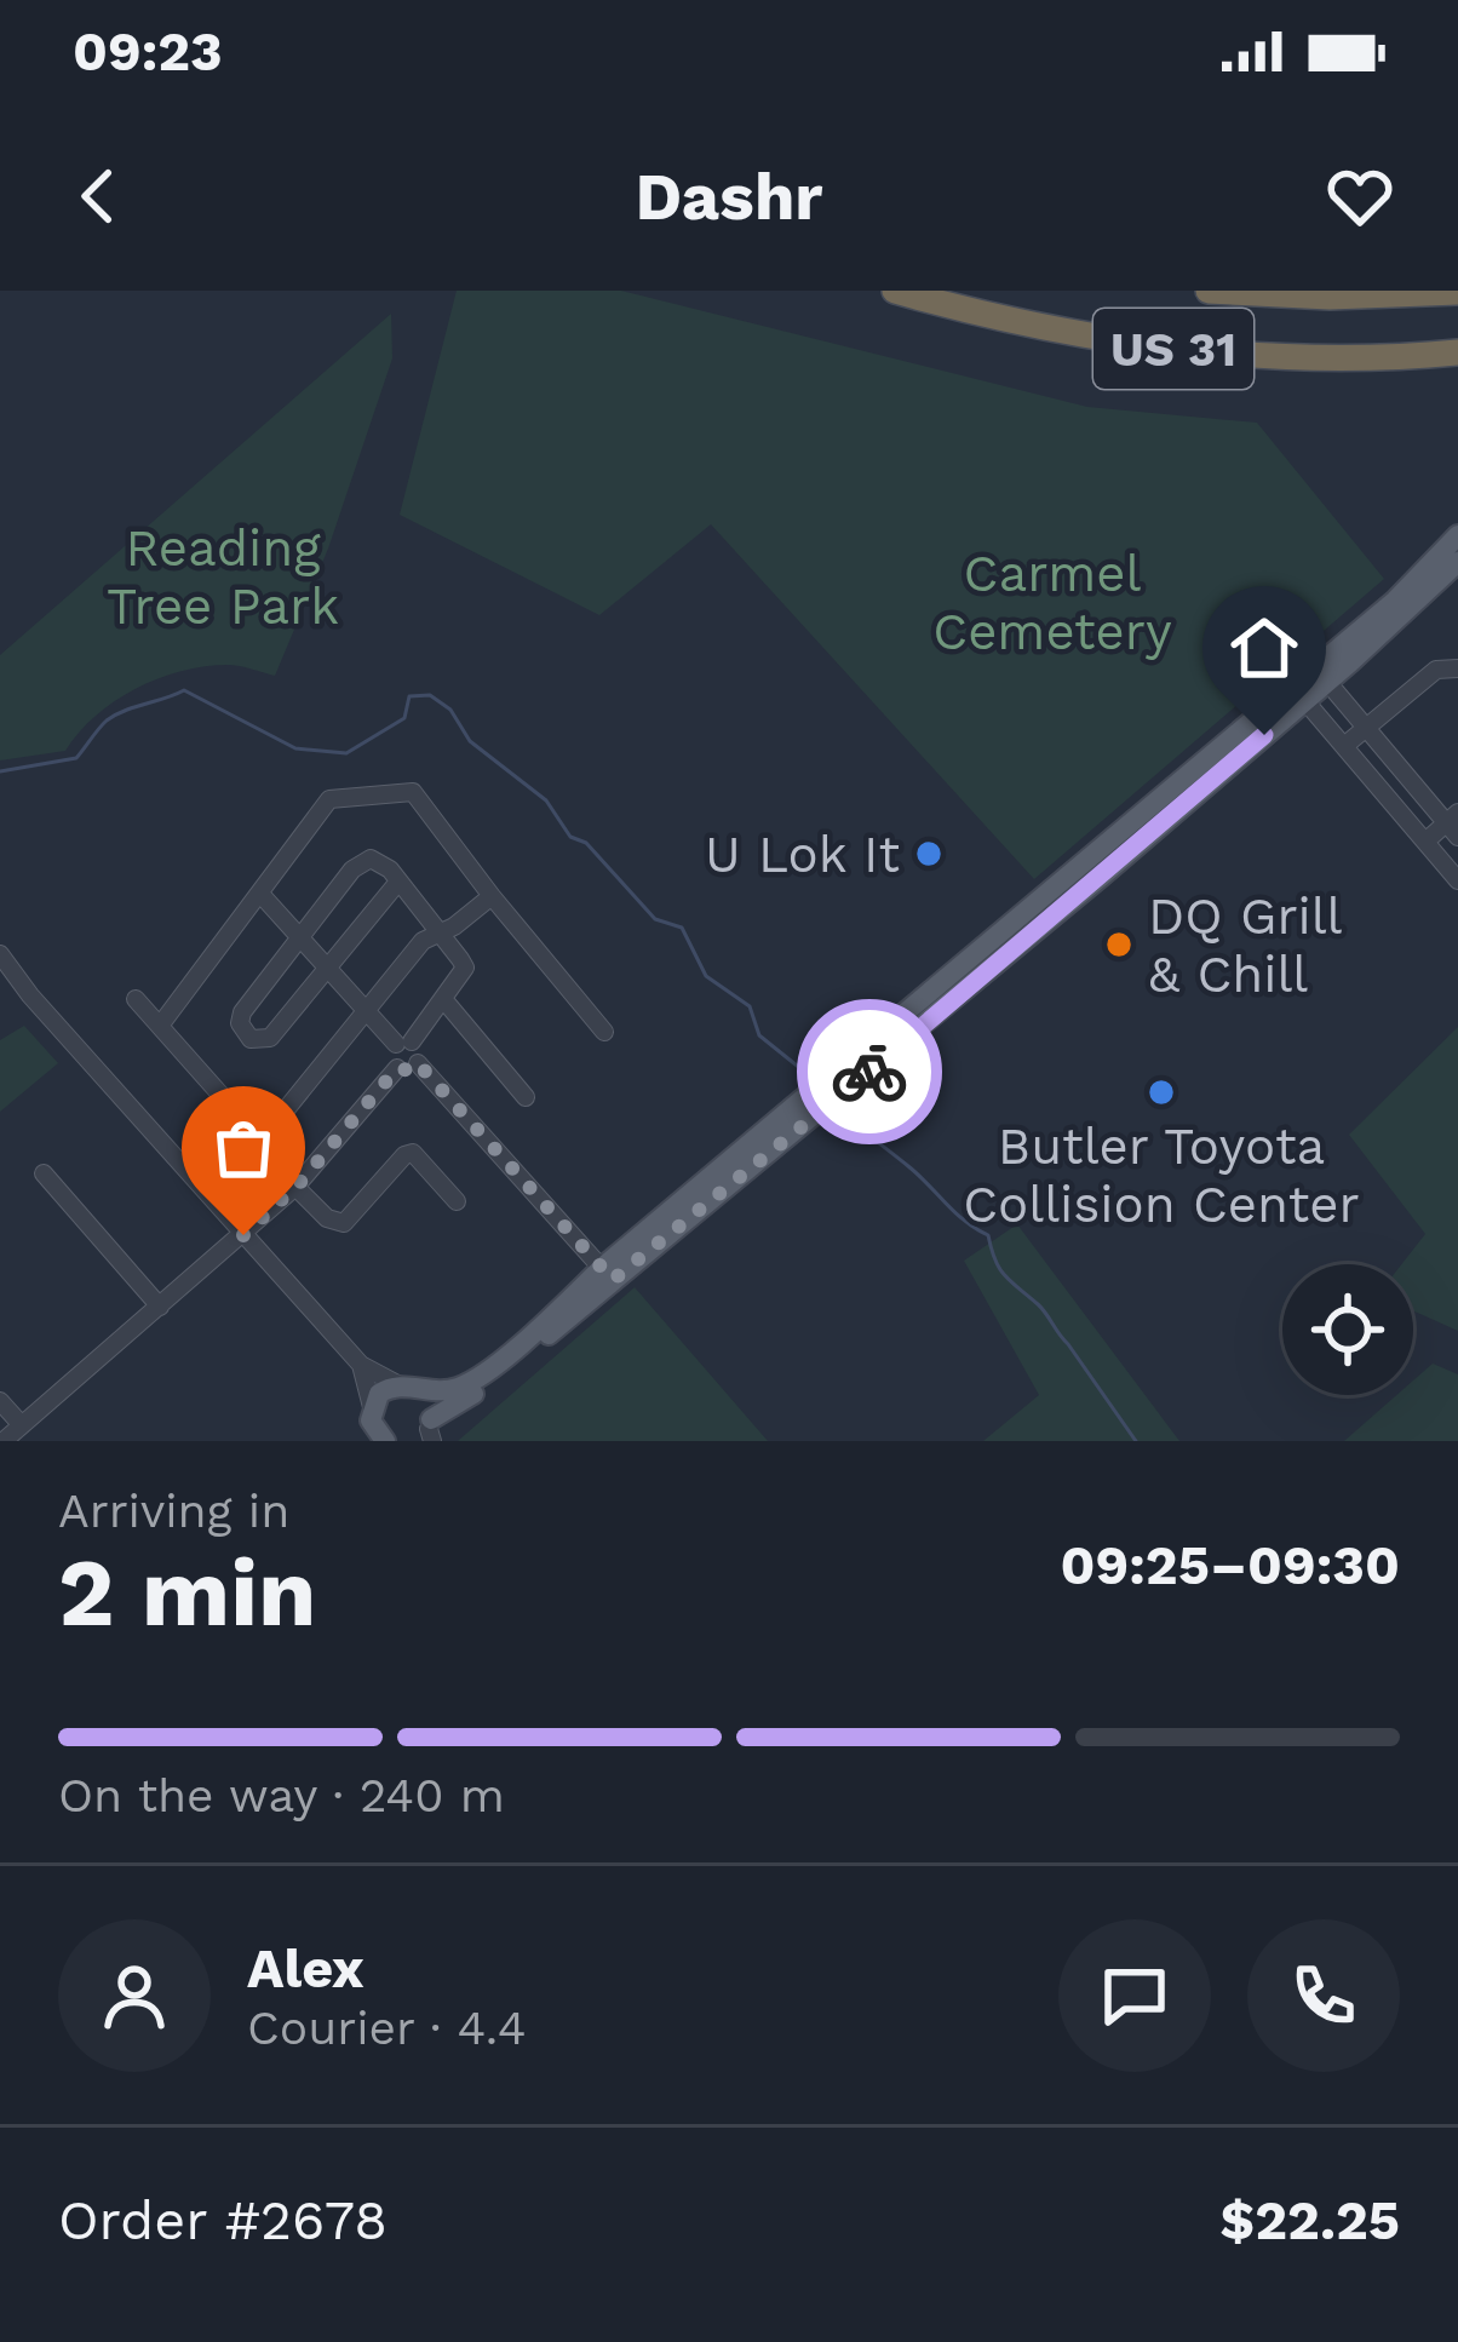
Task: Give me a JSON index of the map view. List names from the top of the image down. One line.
{"streets":{"highway":["US 31"]},"parks":["Reading Tree Park","Carmel Cemetery"],"places":["U Lok It","DQ Grill & Chill","Butler Toyota Collision Center"],"page":{"status":"09:23","header":"Dashr","heading":["2 min","Arriving in","09:25–09:30"],"panel":["Alex","Courier · 4.4","Order #2678","$22.25"],"bar":"On the way · 240 m"}}
